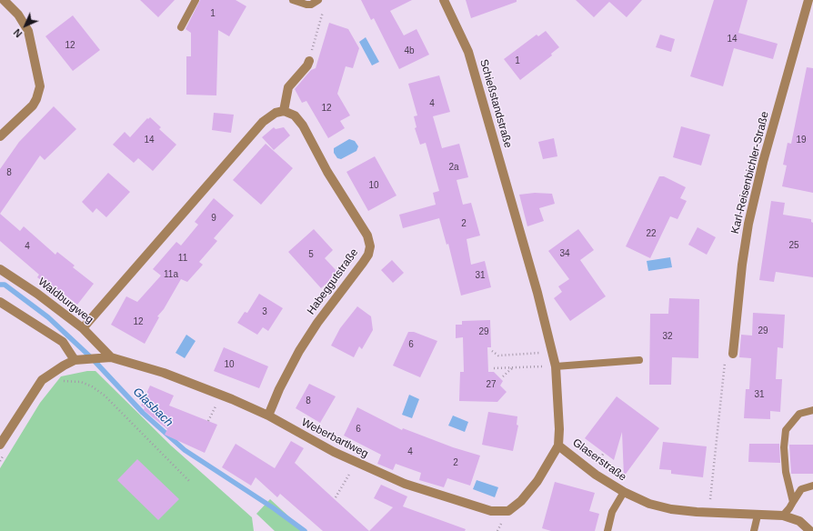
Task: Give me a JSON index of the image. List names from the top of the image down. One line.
{"streets":{"street":["Schießstandstraße","Karl-Reisenbichler-Straße","Habeggutstraße","Waldburgweg","Weberbartlweg","Glaserstraße"]},"crossings":[["Schießstandstraße","Glaserstraße"],["Habeggutstraße","Weberbartlweg"],["Waldburgweg","Weberbartlweg"],["Weberbartlweg","Glaserstraße"]],"water":["Glasbach"],"house_numbers":["1","14","12","4b","1","4","12","14","19","2a","8","10","9","2","22","25","4","34","5","11","11a","31","3","12","29","29","32","6","10","27","31","8","6","4","2"],"north":"bottom left"}
